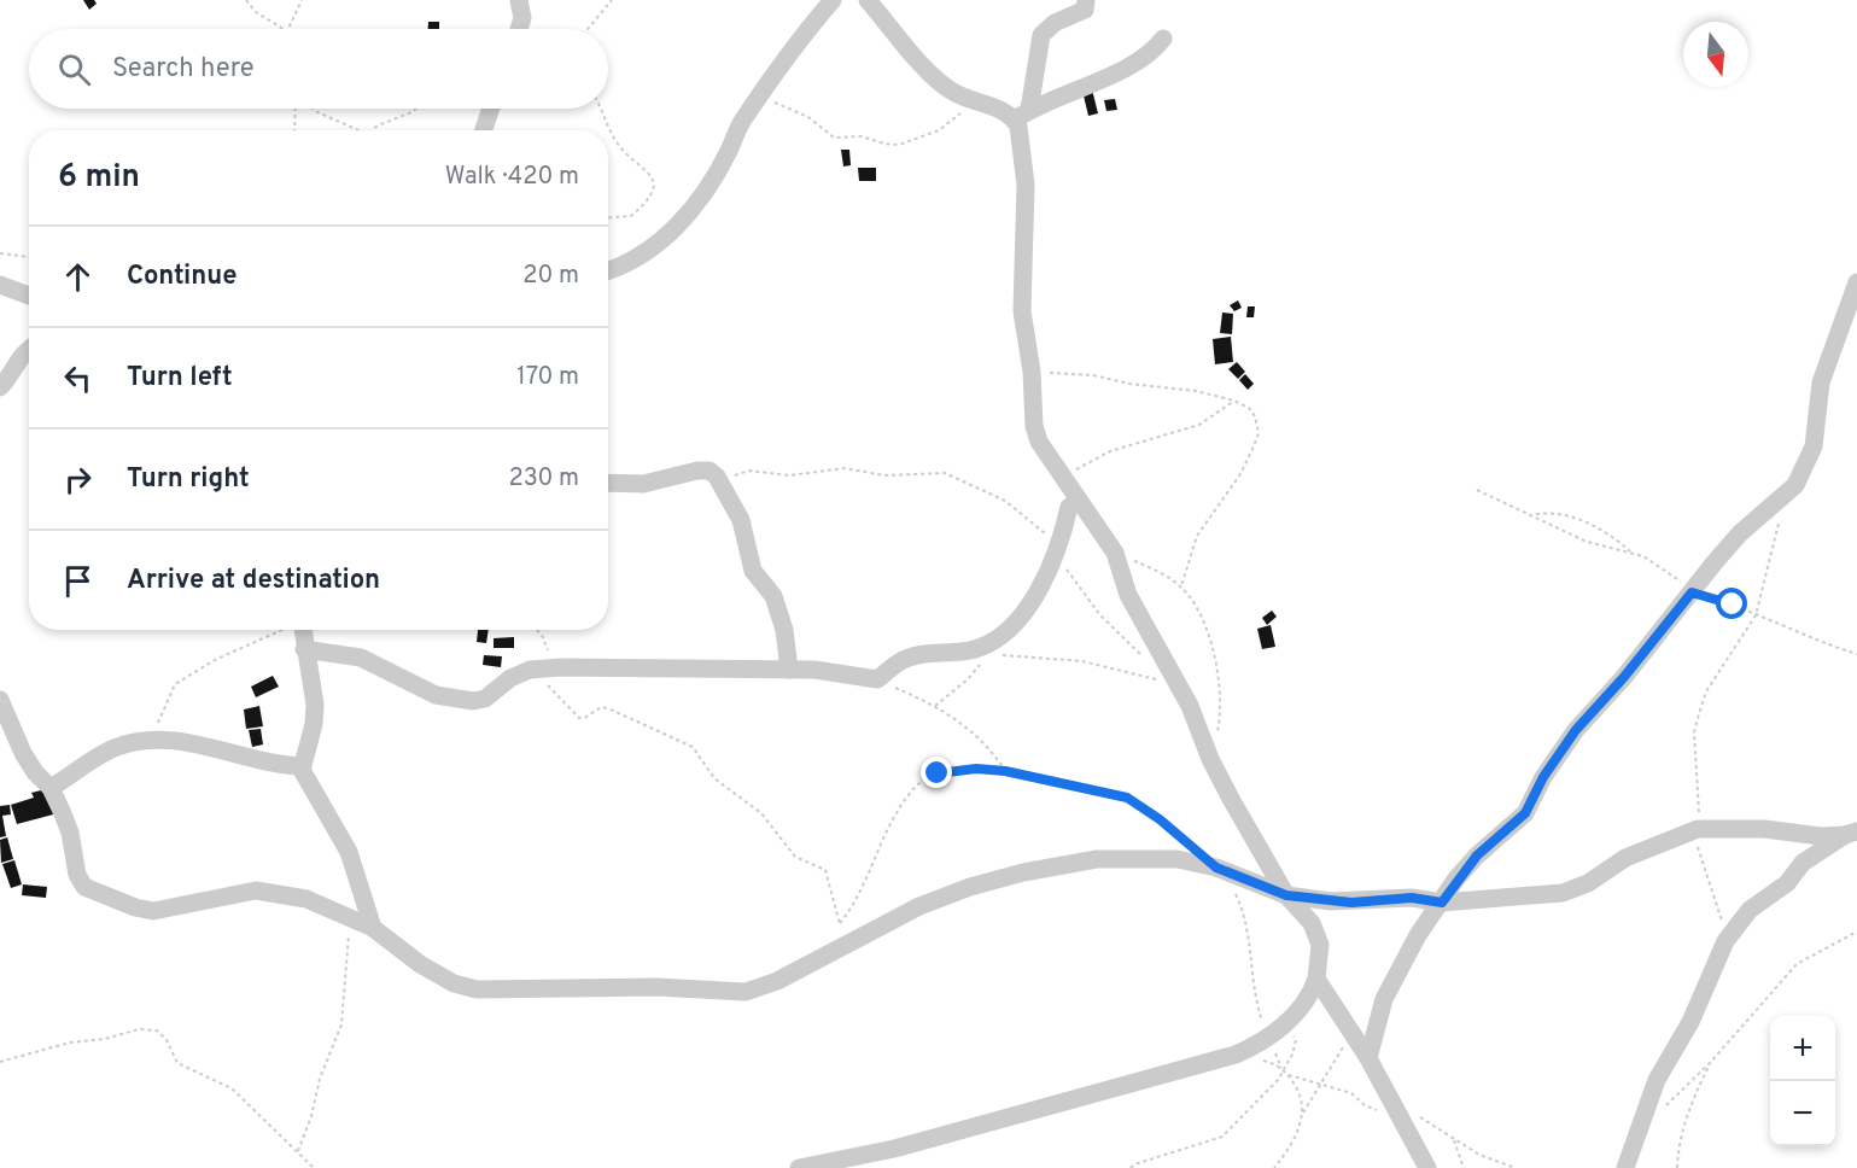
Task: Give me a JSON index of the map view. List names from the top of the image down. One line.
{"north":"bottom","page":{"search":"Search here","heading":["6 min","Walk · 420 m"],"list":[["Continue","20 m"],["Turn left","170 m"],["Turn right","230 m"],"Arrive at destination"],"map_buttons":["+","−"]}}
